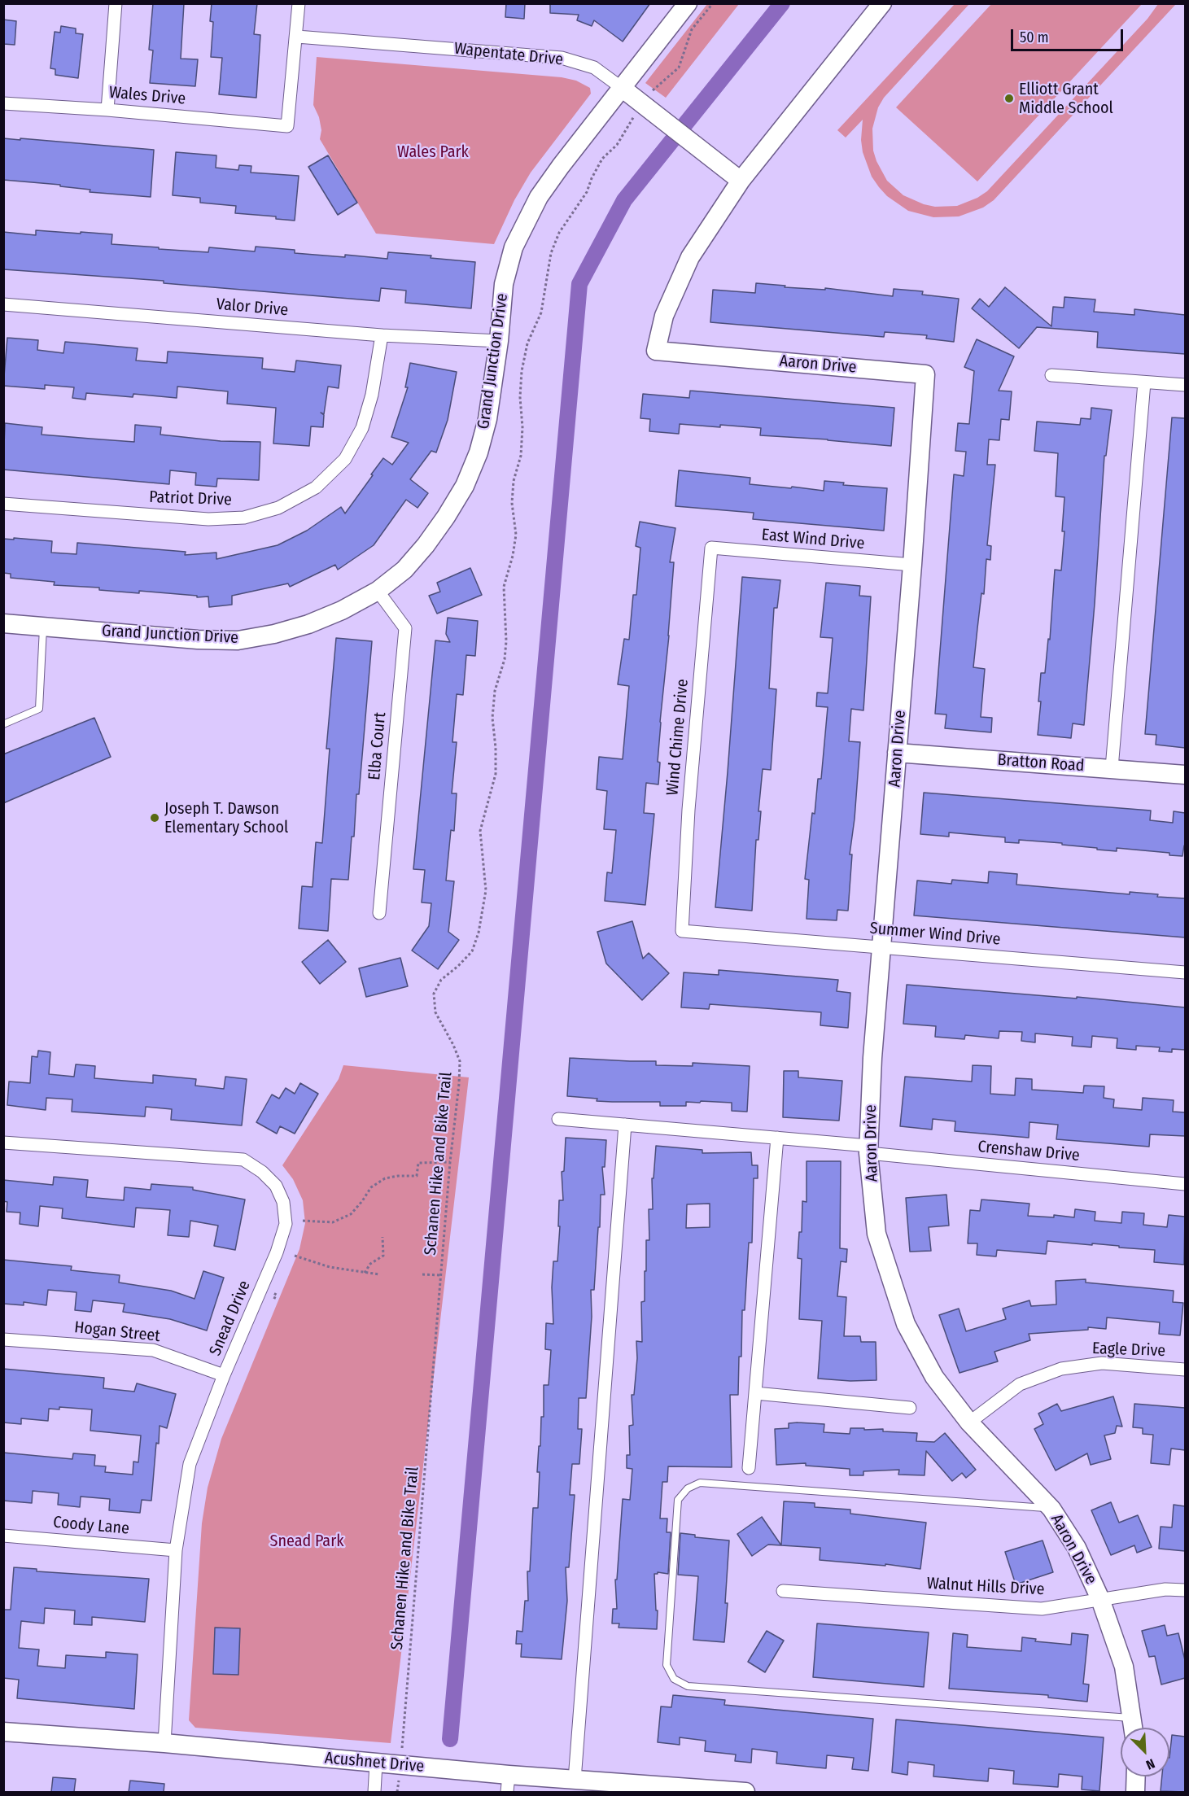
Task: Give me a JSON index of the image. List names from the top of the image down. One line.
{"streets":{"street":["Wapentate Drive","Wales Drive","Valor Drive","Grand Junction Drive","Aaron Drive","Patriot Drive","East Wind Drive","Wind Chime Drive","Elba Court","Bratton Road","Summer Wind Drive","Crenshaw Drive","Snead Drive","Hogan Street","Eagle Drive","Coody Lane","Walnut Hills Drive","Acushnet Drive"],"path":["Schanen Hike and Bike Trail"]},"crossings":[["Wapentate Drive","Wales Drive"],["Wapentate Drive","Grand Junction Drive"],["Wapentate Drive","Aaron Drive"],["Wapentate Drive","Schanen Hike and Bike Trail"],["Valor Drive","Grand Junction Drive"],["Valor Drive","Patriot Drive"],["Grand Junction Drive","Elba Court"],["Aaron Drive","East Wind Drive"],["Aaron Drive","Bratton Road"],["Aaron Drive","Summer Wind Drive"],["Aaron Drive","Crenshaw Drive"],["Aaron Drive","Eagle Drive"],["Aaron Drive","Walnut Hills Drive"],["East Wind Drive","Wind Chime Drive"],["Wind Chime Drive","Summer Wind Drive"],["Snead Drive","Hogan Street"],["Snead Drive","Coody Lane"],["Snead Drive","Acushnet Drive"]],"parks":["Wales Park","Snead Park"],"places":["Elliott Grant Middle School","Joseph T. Dawson Elementary School"],"scale_bar":"50 m","north":"bottom right"}
